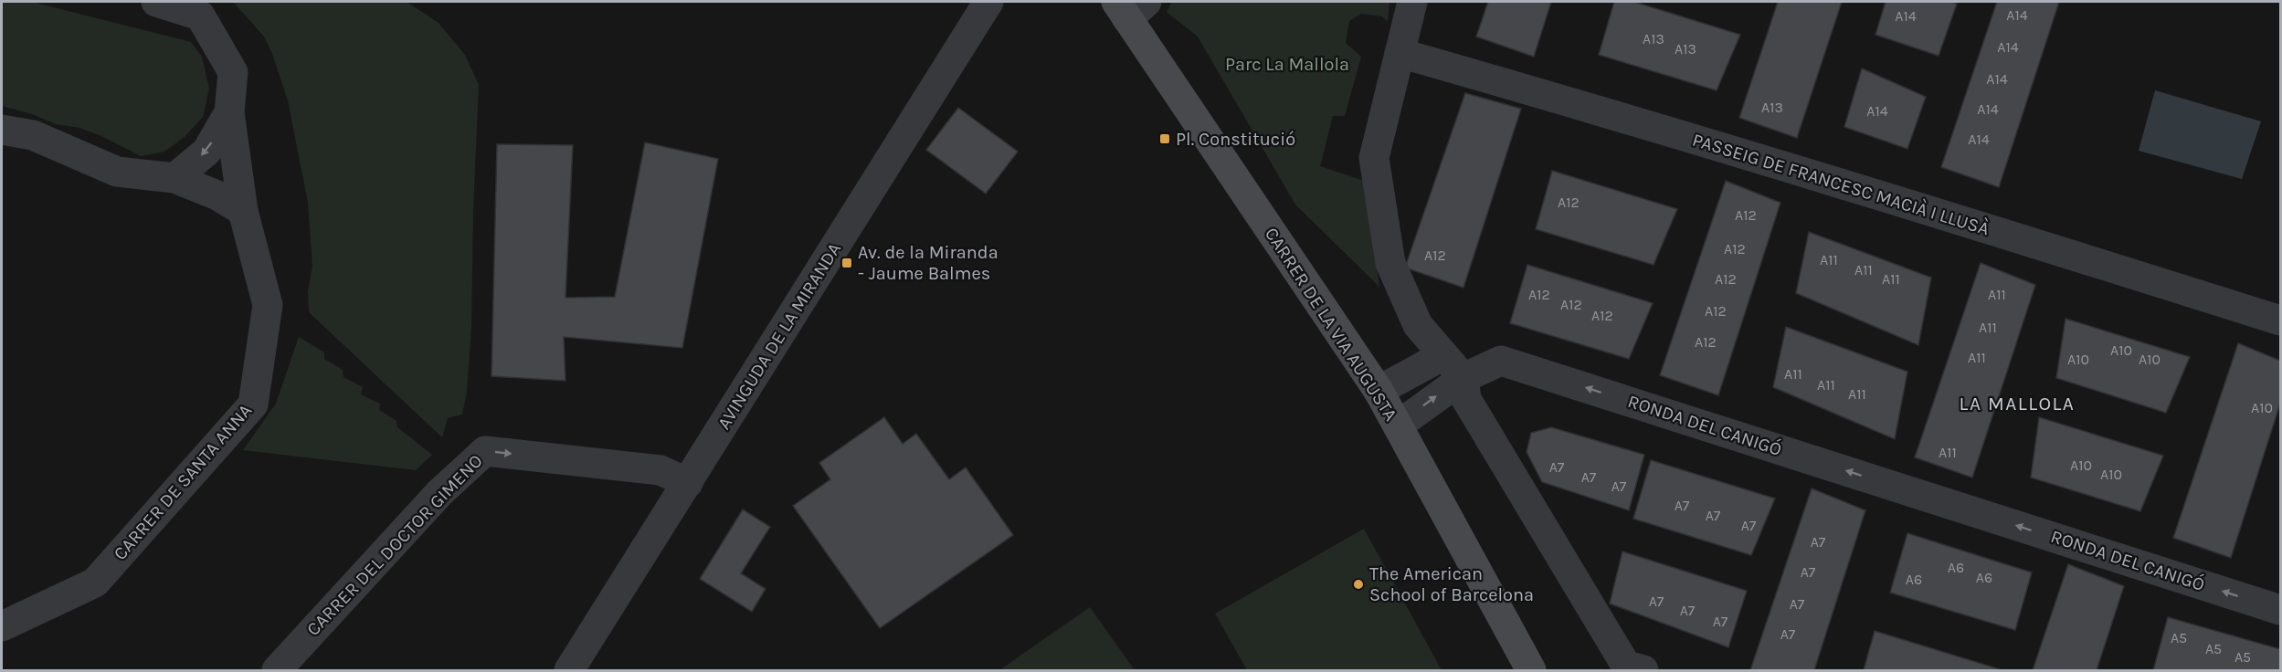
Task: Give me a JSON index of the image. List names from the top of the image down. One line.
{"streets":{"street":["PASSEIG DE FRANCESC MACIÀ I LLUSÀ","CARRER DE LA VIA AUGUSTA","AVINGUDA DE LA MIRANDA","RONDA DEL CANIGÓ","CARRER DE SANTA ANNA","CARRER DEL DOCTOR GIMENO"]},"crossings":[["CARRER DE LA VIA AUGUSTA","RONDA DEL CANIGÓ"],["AVINGUDA DE LA MIRANDA","CARRER DEL DOCTOR GIMENO"]],"one_way":["RONDA DEL CANIGÓ","CARRER DEL DOCTOR GIMENO"],"districts":["LA MALLOLA"],"parks":["Parc La Mallola"],"places":{"transit":["Pl. Constitució","Av. de la Miranda - Jaume Balmes"],"other":["The American School of Barcelona"]},"house_numbers":["A14","A14","A13","A14","A13","A14","A13","A14","A14","A14","A12","A12","A12","A12","A11","A11","A12","A11","A12","A11","A12","A12","A12","A11","A12","A10","A11","A10","A10","A11","A11","A11","A10","A11","A10","A7","A10","A7","A7","A7","A7","A7","A7","A6","A7","A6","A6","A7","A7","A7","A7","A7","A5","A5","A5"]}
